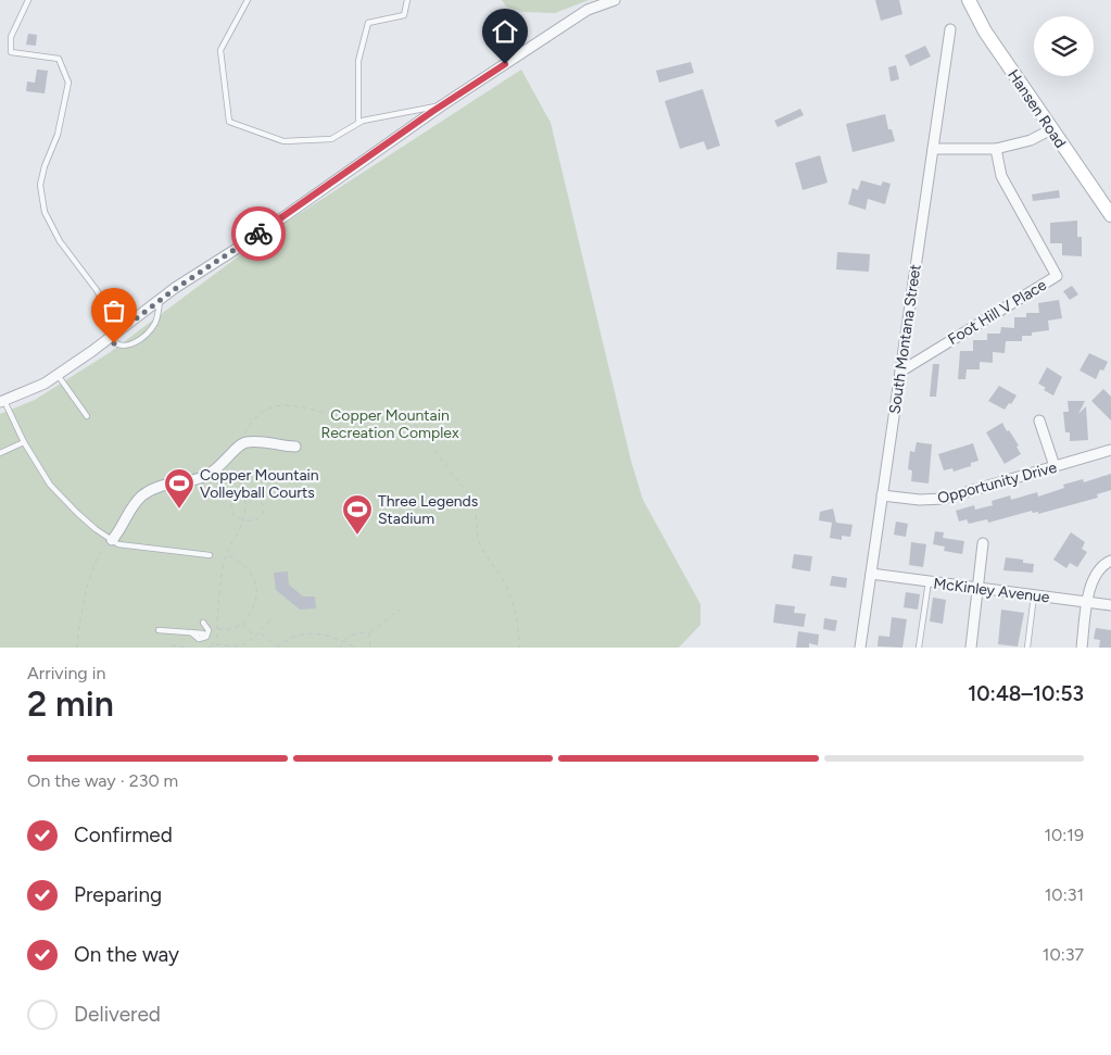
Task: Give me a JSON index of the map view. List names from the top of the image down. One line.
{"streets":{"street":["Hansen Road","Foot Hill V Place","South Montana Street","Opportunity Drive","McKinley Avenue"]},"crossings":[["Foot Hill V Place","South Montana Street"],["South Montana Street","Opportunity Drive"],["South Montana Street","McKinley Avenue"]],"parks":["Copper Mountain Recreation Complex"],"places":{"sports":["Copper Mountain Volleyball Courts","Three Legends Stadium"]},"page":{"heading":["2 min","Arriving in","10:48–10:53"],"bar":"On the way · 230 m","list":[["Confirmed","10:19"],["Preparing","10:31"],["On the way","10:37"],"Delivered"]}}
